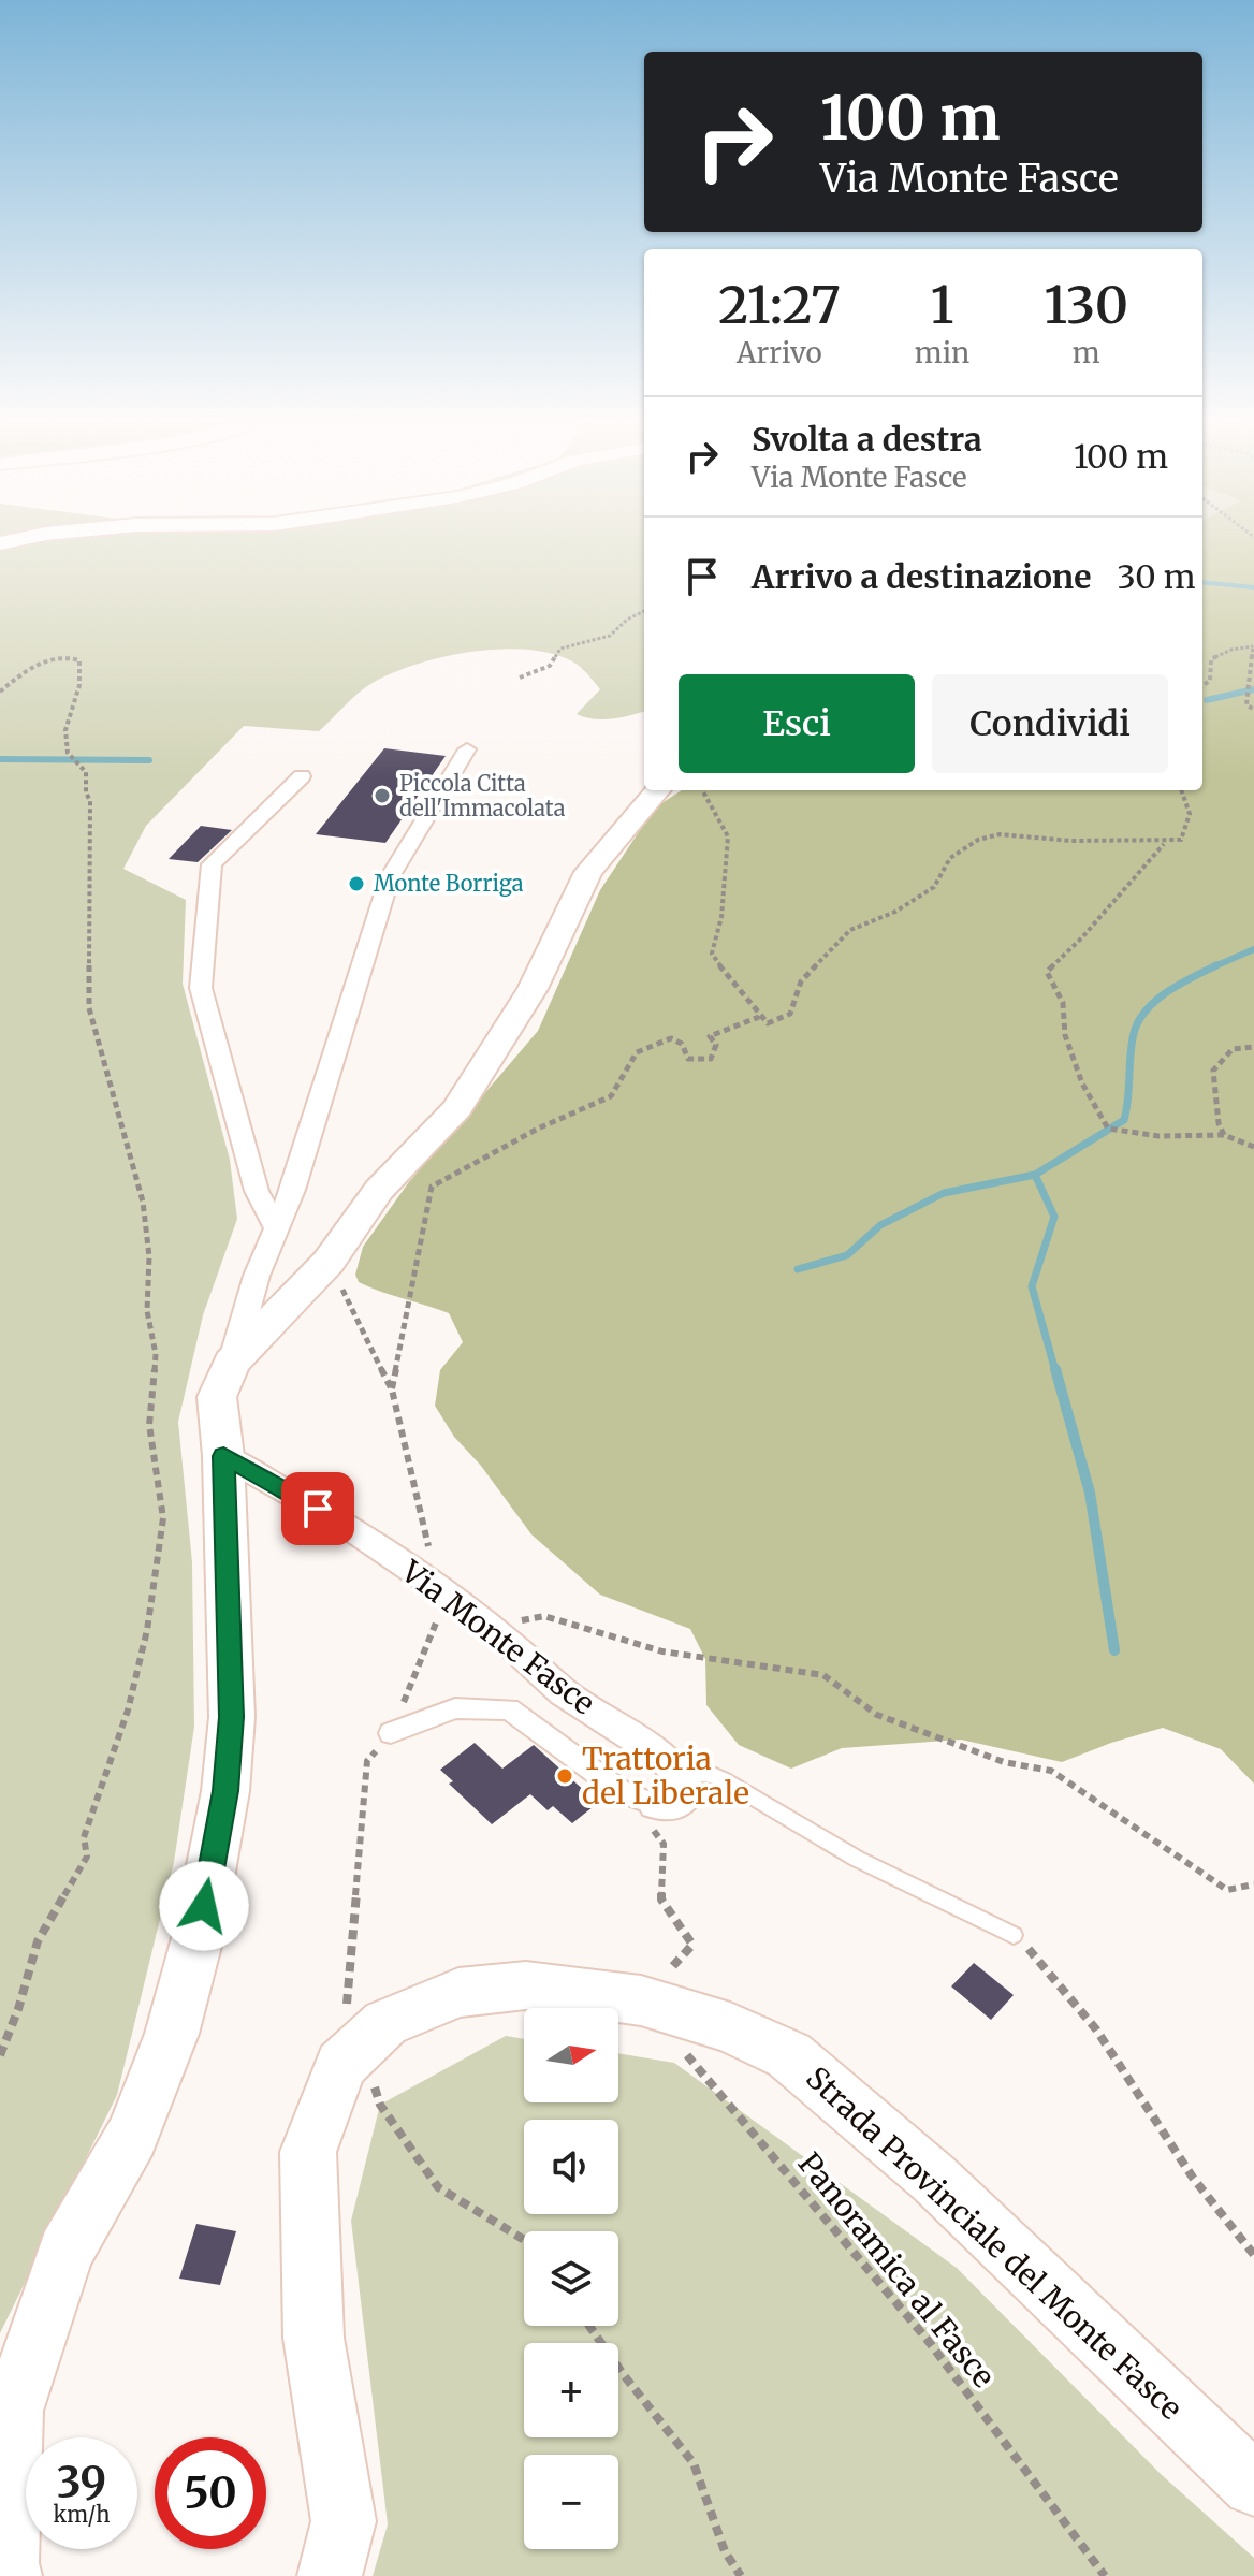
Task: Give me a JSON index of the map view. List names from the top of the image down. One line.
{"streets":{"main road":["Strada Provinciale del Monte Fasce"],"street":["Via Monte Fasce"],"path":["Panoramica al Fasce"]},"places":["Piccola Citta dell'Immacolata","Monte Borriga","Trattoria del Liberale"],"north":"right","page":{"turn":["100 m","Via Monte Fasce"],"eta":["21:27","Arrivo","1","min","130","m"],"list":[{"name":"Svolta a destra","note":"Via Monte Fasce","value":"100 m"},{"name":"Arrivo a destinazione","value":"30 m"}],"buttons":["Esci","Condividi"],"map_buttons":["+","−"],"speed":"39 km/h","limit":"50"}}
